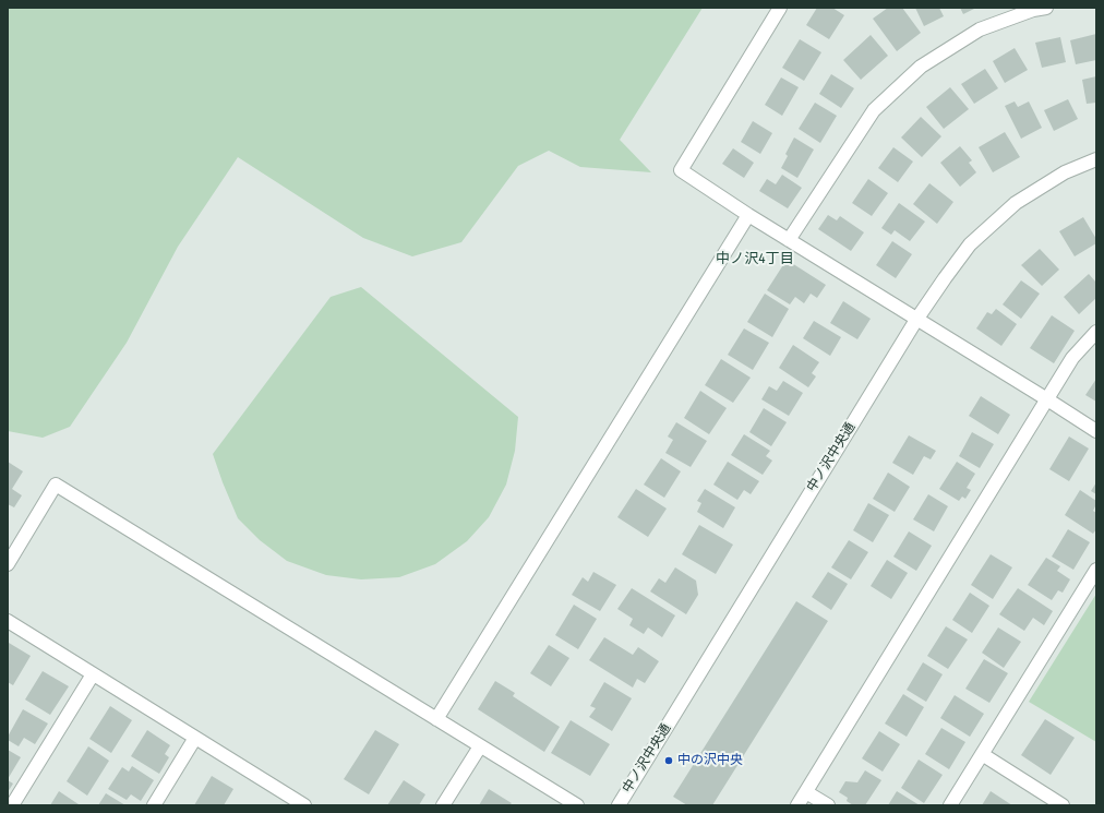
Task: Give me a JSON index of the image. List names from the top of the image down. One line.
{"streets":{"street":["中ノ沢中央通"]},"districts":["中ノ沢4丁目"],"places":["中の沢中央"]}
